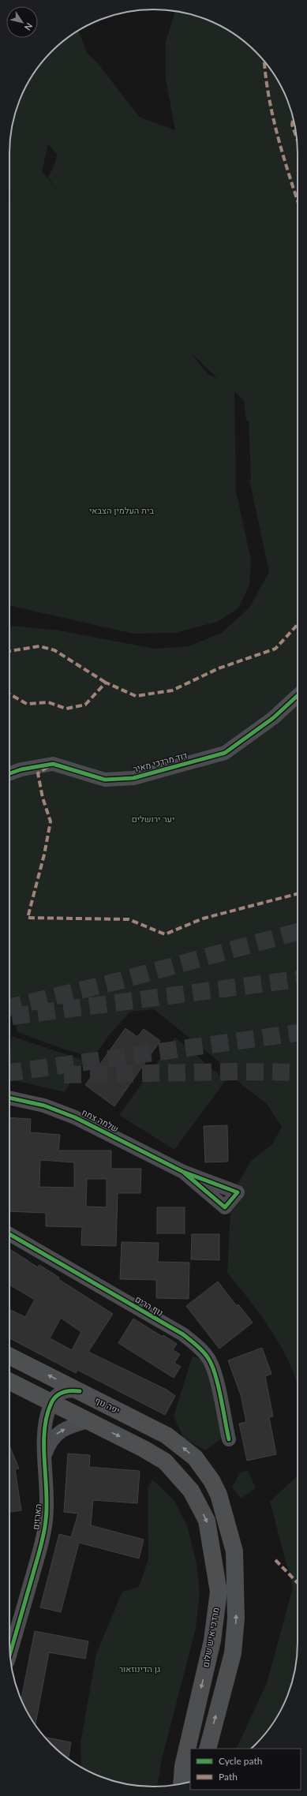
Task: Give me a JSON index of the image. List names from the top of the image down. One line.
{"streets":{"main road":["יפה נוף","מרדכי איש שלום"],"street":["דוד מרדכי מאיר","שלמה צמח","נוף הרים","הארזים"]},"crossings":[["הארזים","מרדכי איש שלום"]],"one_way":["יפה נוף","מרדכי איש שלום"],"parks":["בית העלמין הצבאי","יער ירושלים","גן הדינוזאור"],"legend":["Cycle path","Path"],"north":"bottom right"}
